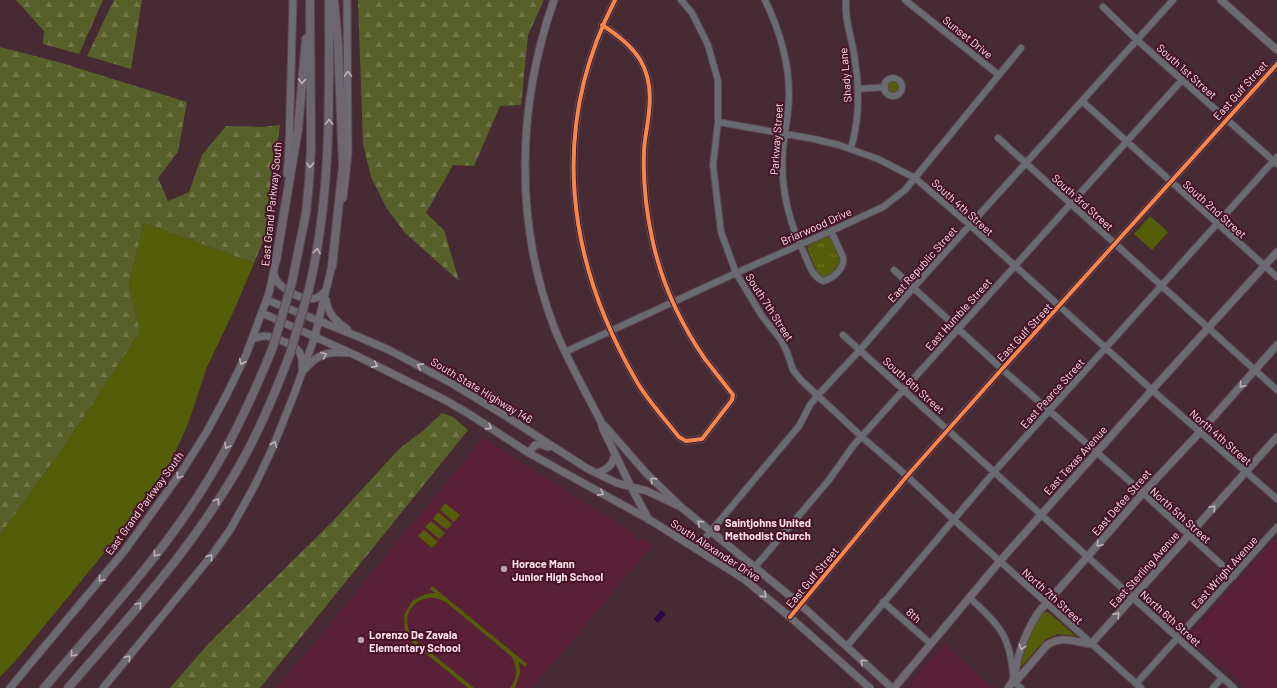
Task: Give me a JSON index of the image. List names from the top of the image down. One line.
{"streets":{"main road":["East Grand Parkway South","South State Highway 146","East Texas Avenue","East Defee Street","South Alexander Drive","East Sterling Avenue"],"street":["Sunset Drive","South 1st Street","Shady Lane","East Gulf Street","Parkway Street","South 3rd Street","South 4th Street","South 2nd Street","Briarwood Drive","East Republic Street","South 7th Street","East Humble Street","South 6th Street","East Pearce Street","North 4th Street","North 5th Street","East Wright Avenue","North 7th Street","8th","North 6th Street"]},"crossings":[["Sunset Drive","Briarwood Drive"],["South 1st Street","East Gulf Street"],["South 1st Street","East Republic Street"],["South 1st Street","East Humble Street"],["South 1st Street","East Pearce Street"],["Shady Lane","South 4th Street"],["East Gulf Street","South 3rd Street"],["East Gulf Street","South 4th Street"],["East Gulf Street","South 2nd Street"],["East Gulf Street","South 7th Street"],["East Gulf Street","South 6th Street"],["East Gulf Street","North 5th Street"],["East Gulf Street","South Alexander Drive"],["Parkway Street","South 4th Street"],["Parkway Street","Briarwood Drive"],["South 3rd Street","East Republic Street"],["South 3rd Street","East Humble Street"],["South 3rd Street","East Pearce Street"],["South 3rd Street","East Texas Avenue"],["South 3rd Street","East Defee Street"],["East Grand Parkway South","South State Highway 146"],["South 4th Street","Briarwood Drive"],["South 4th Street","East Republic Street"],["South 4th Street","South 7th Street"],["South 4th Street","East Humble Street"],["South 4th Street","East Pearce Street"],["South 4th Street","North 4th Street"],["South 4th Street","East Texas Avenue"],["South 2nd Street","East Republic Street"],["South 2nd Street","East Humble Street"],["South 2nd Street","East Pearce Street"],["South 2nd Street","East Texas Avenue"],["Briarwood Drive","South 7th Street"],["Briarwood Drive","South Alexander Drive"],["East Republic Street","South 7th Street"],["East Republic Street","South 6th Street"],["East Republic Street","North 5th Street"],["East Republic Street","South Alexander Drive"],["South 7th Street","East Humble Street"],["South 7th Street","East Pearce Street"],["South 7th Street","North 7th Street"],["East Humble Street","South 6th Street"],["East Humble Street","North 5th Street"],["East Humble Street","South Alexander Drive"],["South 6th Street","East Pearce Street"],["South 6th Street","East Texas Avenue"],["South 6th Street","North 6th Street"],["South State Highway 146","South Alexander Drive"],["East Pearce Street","North 5th Street"],["East Pearce Street","South Alexander Drive"],["East Pearce Street","North 7th Street"],["East Pearce Street","8th"],["North 4th Street","East Texas Avenue"],["North 4th Street","East Defee Street"],["North 4th Street","East Sterling Avenue"],["East Texas Avenue","North 5th Street"],["East Texas Avenue","South Alexander Drive"],["East Texas Avenue","North 7th Street"],["East Texas Avenue","8th"],["East Texas Avenue","North 6th Street"],["East Defee Street","North 5th Street"],["East Defee Street","North 7th Street"],["East Defee Street","North 6th Street"],["North 5th Street","East Sterling Avenue"],["North 5th Street","East Wright Avenue"],["East Sterling Avenue","North 7th Street"],["East Sterling Avenue","North 6th Street"],["East Wright Avenue","North 7th Street"],["East Wright Avenue","North 6th Street"]],"one_way":["East Grand Parkway South","East Defee Street","East Sterling Avenue"],"places":["Saintjohns United Methodist Church","Horace Mann Junior High School","Lorenzo De Zavala Elementary School"]}
